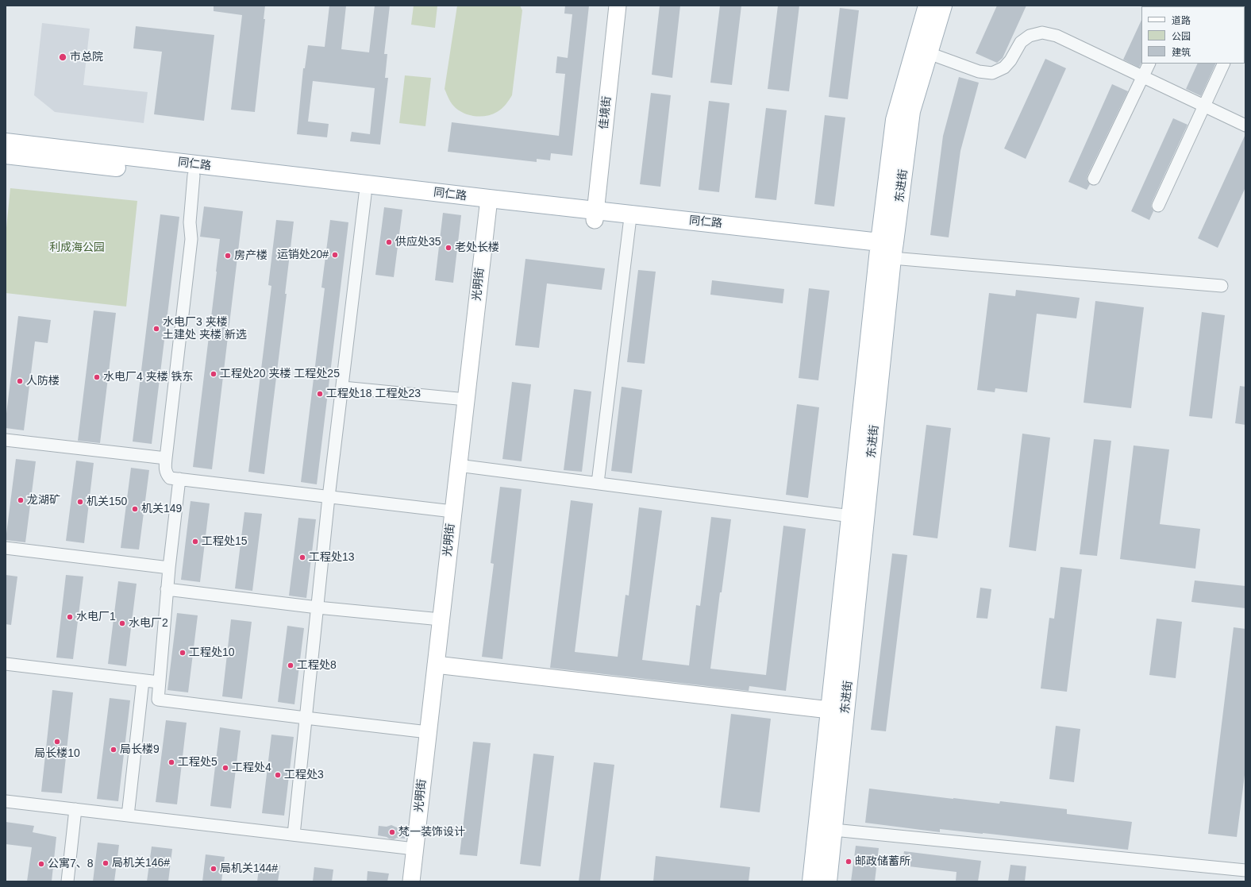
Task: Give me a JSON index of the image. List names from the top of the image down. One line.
{"streets":{"main road":["佳境街","同仁路","东进街","光明街"]},"crossings":[["佳境街","同仁路"],["同仁路","东进街"],["同仁路","光明街"]],"parks":["利成海公园"],"places":["市总院","供应处35","老处长楼","运销处20#","房产楼","水电厂3 夹楼 土建处 夹楼 新选","工程处20 夹楼 工程处25","水电厂4 夹楼 铁东","人防楼","工程处18 工程处23","龙湖矿","机关150","机关149","工程处15","工程处13","水电厂1","水电厂2","工程处10","工程处8","局长楼10","局长楼9","工程处5","工程处4","工程处3","梵一装饰设计","邮政储蓄所","局机关146#","公寓7、8","局机关144#"],"legend":["道路","公园","建筑"]}
